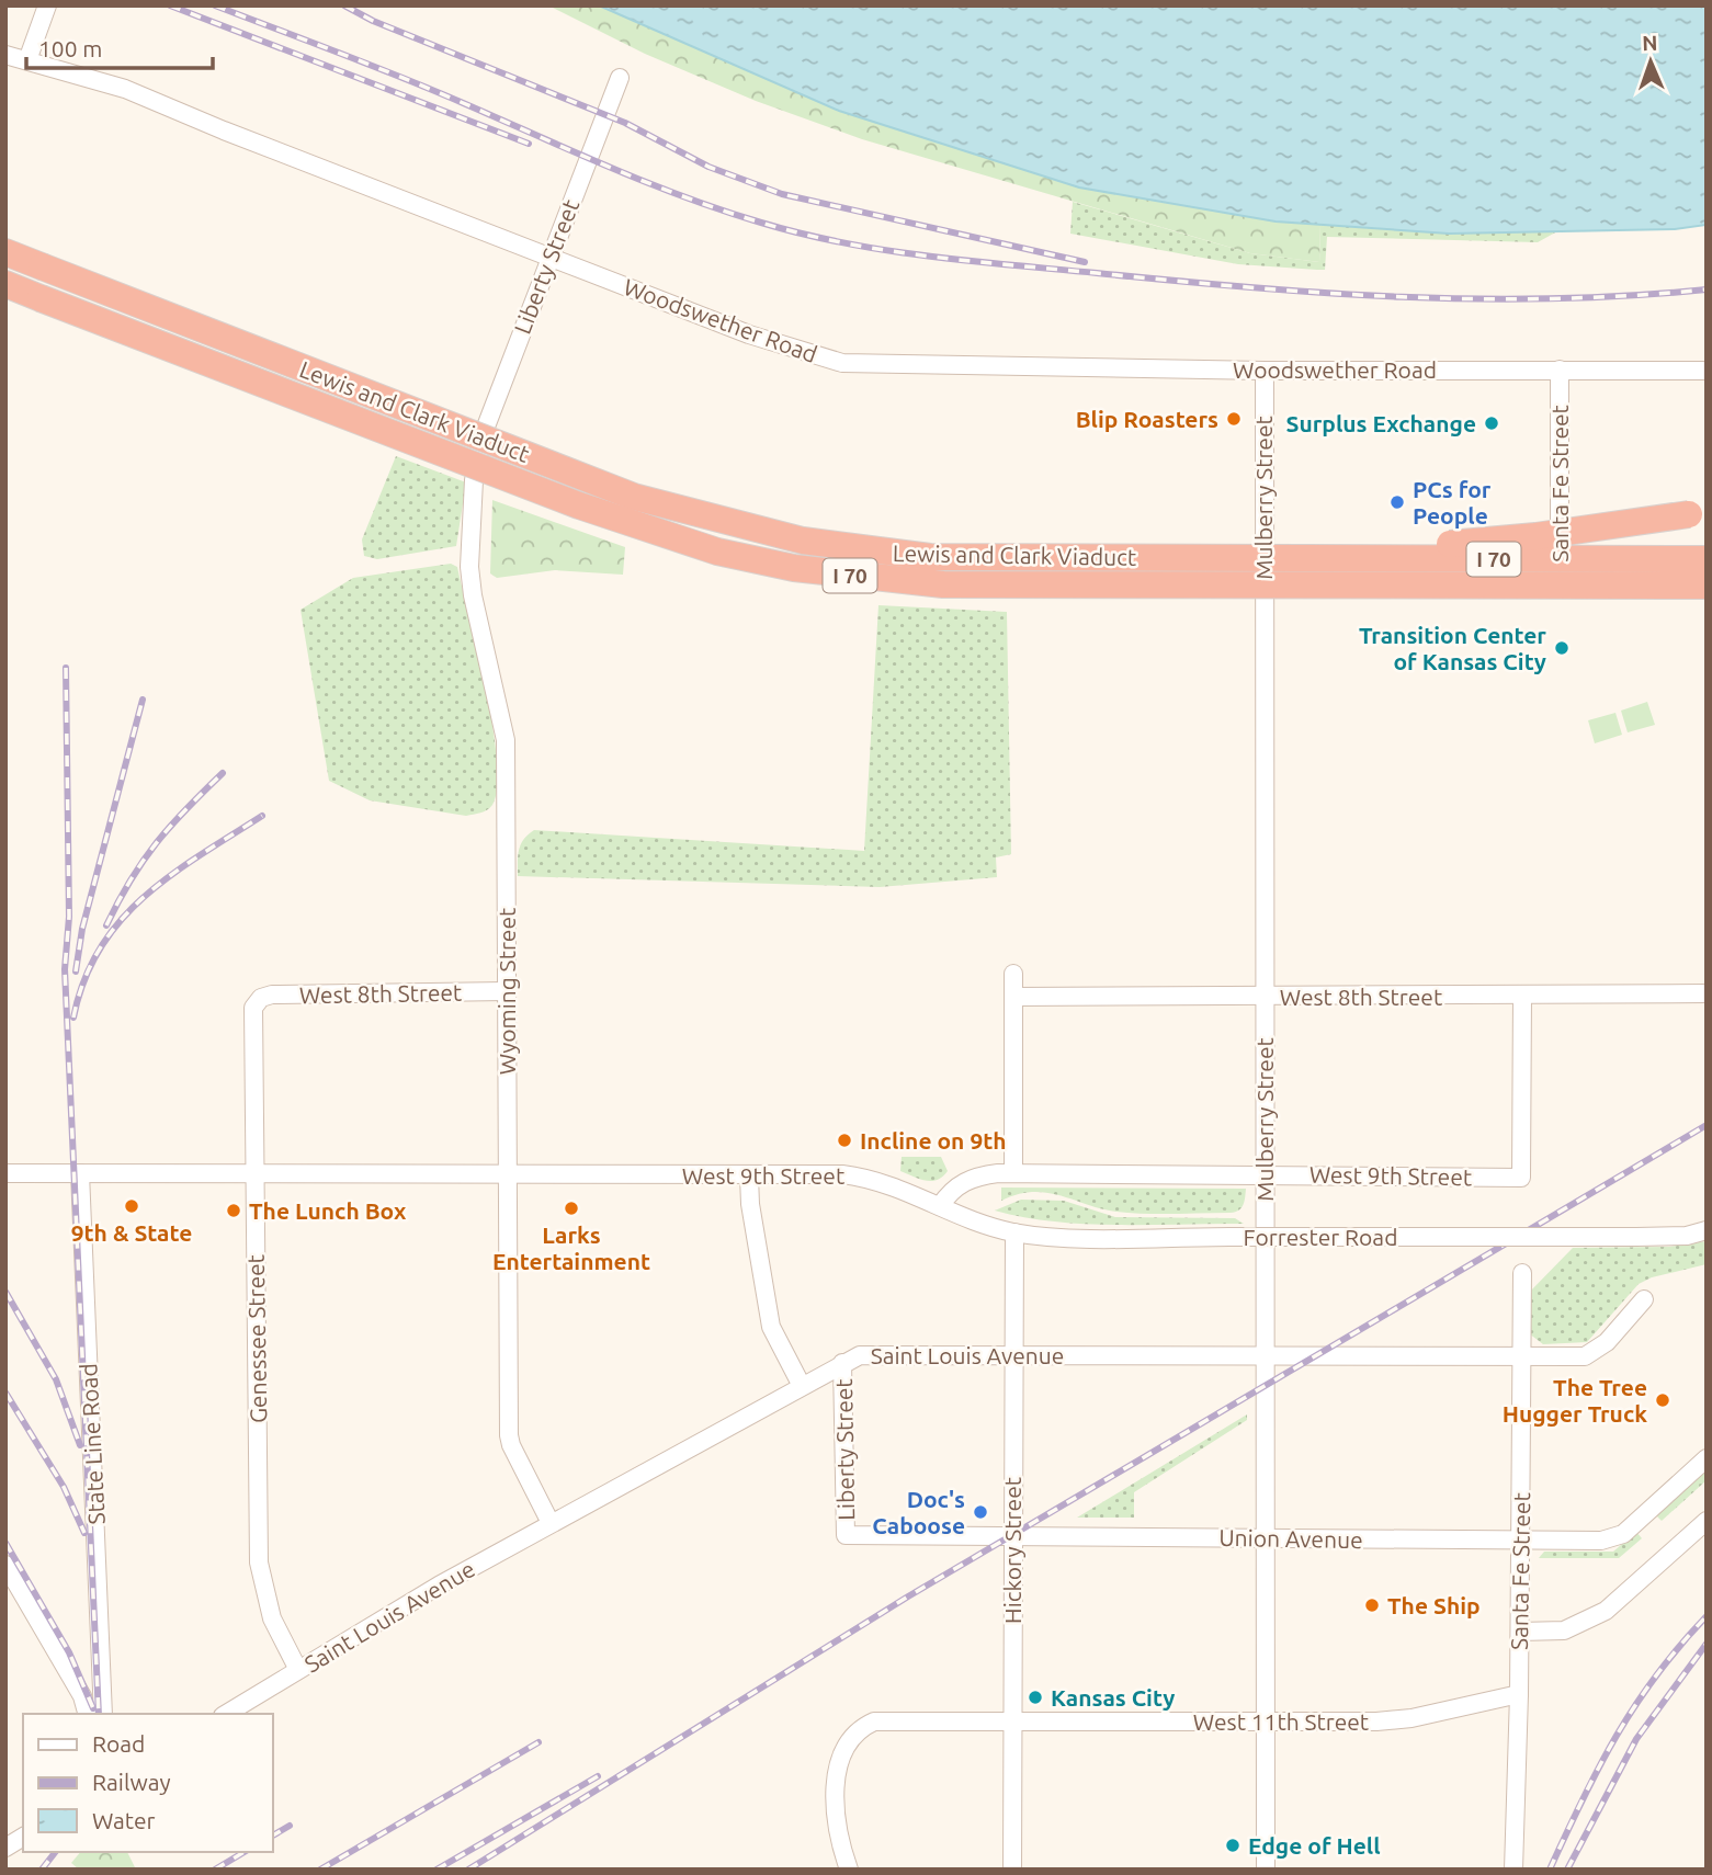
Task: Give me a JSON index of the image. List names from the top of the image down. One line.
{"streets":{"highway":["Lewis and Clark Viaduct","I 70"],"street":["Liberty Street","Woodswether Road","Santa Fe Street","Mulberry Street","Wyoming Street","West 8th Street","West 9th Street","Forrester Road","Genessee Street","Saint Louis Avenue","State Line Road","Union Avenue","Hickory Street","West 11th Street"]},"crossings":[["Liberty Street","Woodswether Road"],["Liberty Street","Wyoming Street"],["Liberty Street","West 9th Street"],["Liberty Street","Saint Louis Avenue"],["Liberty Street","Union Avenue"],["Woodswether Road","Santa Fe Street"],["Woodswether Road","Mulberry Street"],["Santa Fe Street","Saint Louis Avenue"],["Santa Fe Street","Union Avenue"],["Santa Fe Street","West 11th Street"],["Mulberry Street","West 8th Street"],["Mulberry Street","West 9th Street"],["Mulberry Street","Saint Louis Avenue"],["Mulberry Street","Union Avenue"],["Mulberry Street","West 11th Street"],["Wyoming Street","West 8th Street"],["Wyoming Street","West 9th Street"],["Wyoming Street","Saint Louis Avenue"],["West 8th Street","West 9th Street"],["West 8th Street","Genessee Street"],["West 9th Street","Forrester Road"],["West 9th Street","Genessee Street"],["West 9th Street","State Line Road"],["Forrester Road","Hickory Street"],["Genessee Street","Saint Louis Avenue"],["Saint Louis Avenue","Hickory Street"],["Union Avenue","Hickory Street"],["Hickory Street","West 11th Street"]],"places":["Blip Roasters","Surplus Exchange","PCs for People","Transition Center of Kansas City","Incline on 9th","9th & State","Larks Entertainment","The Lunch Box","The Tree Hugger Truck","Doc's Caboose","The Ship","Kansas City","Edge of Hell"],"legend":["Road","Railway","Water"],"scale_bar":"100 m","north":"top"}
